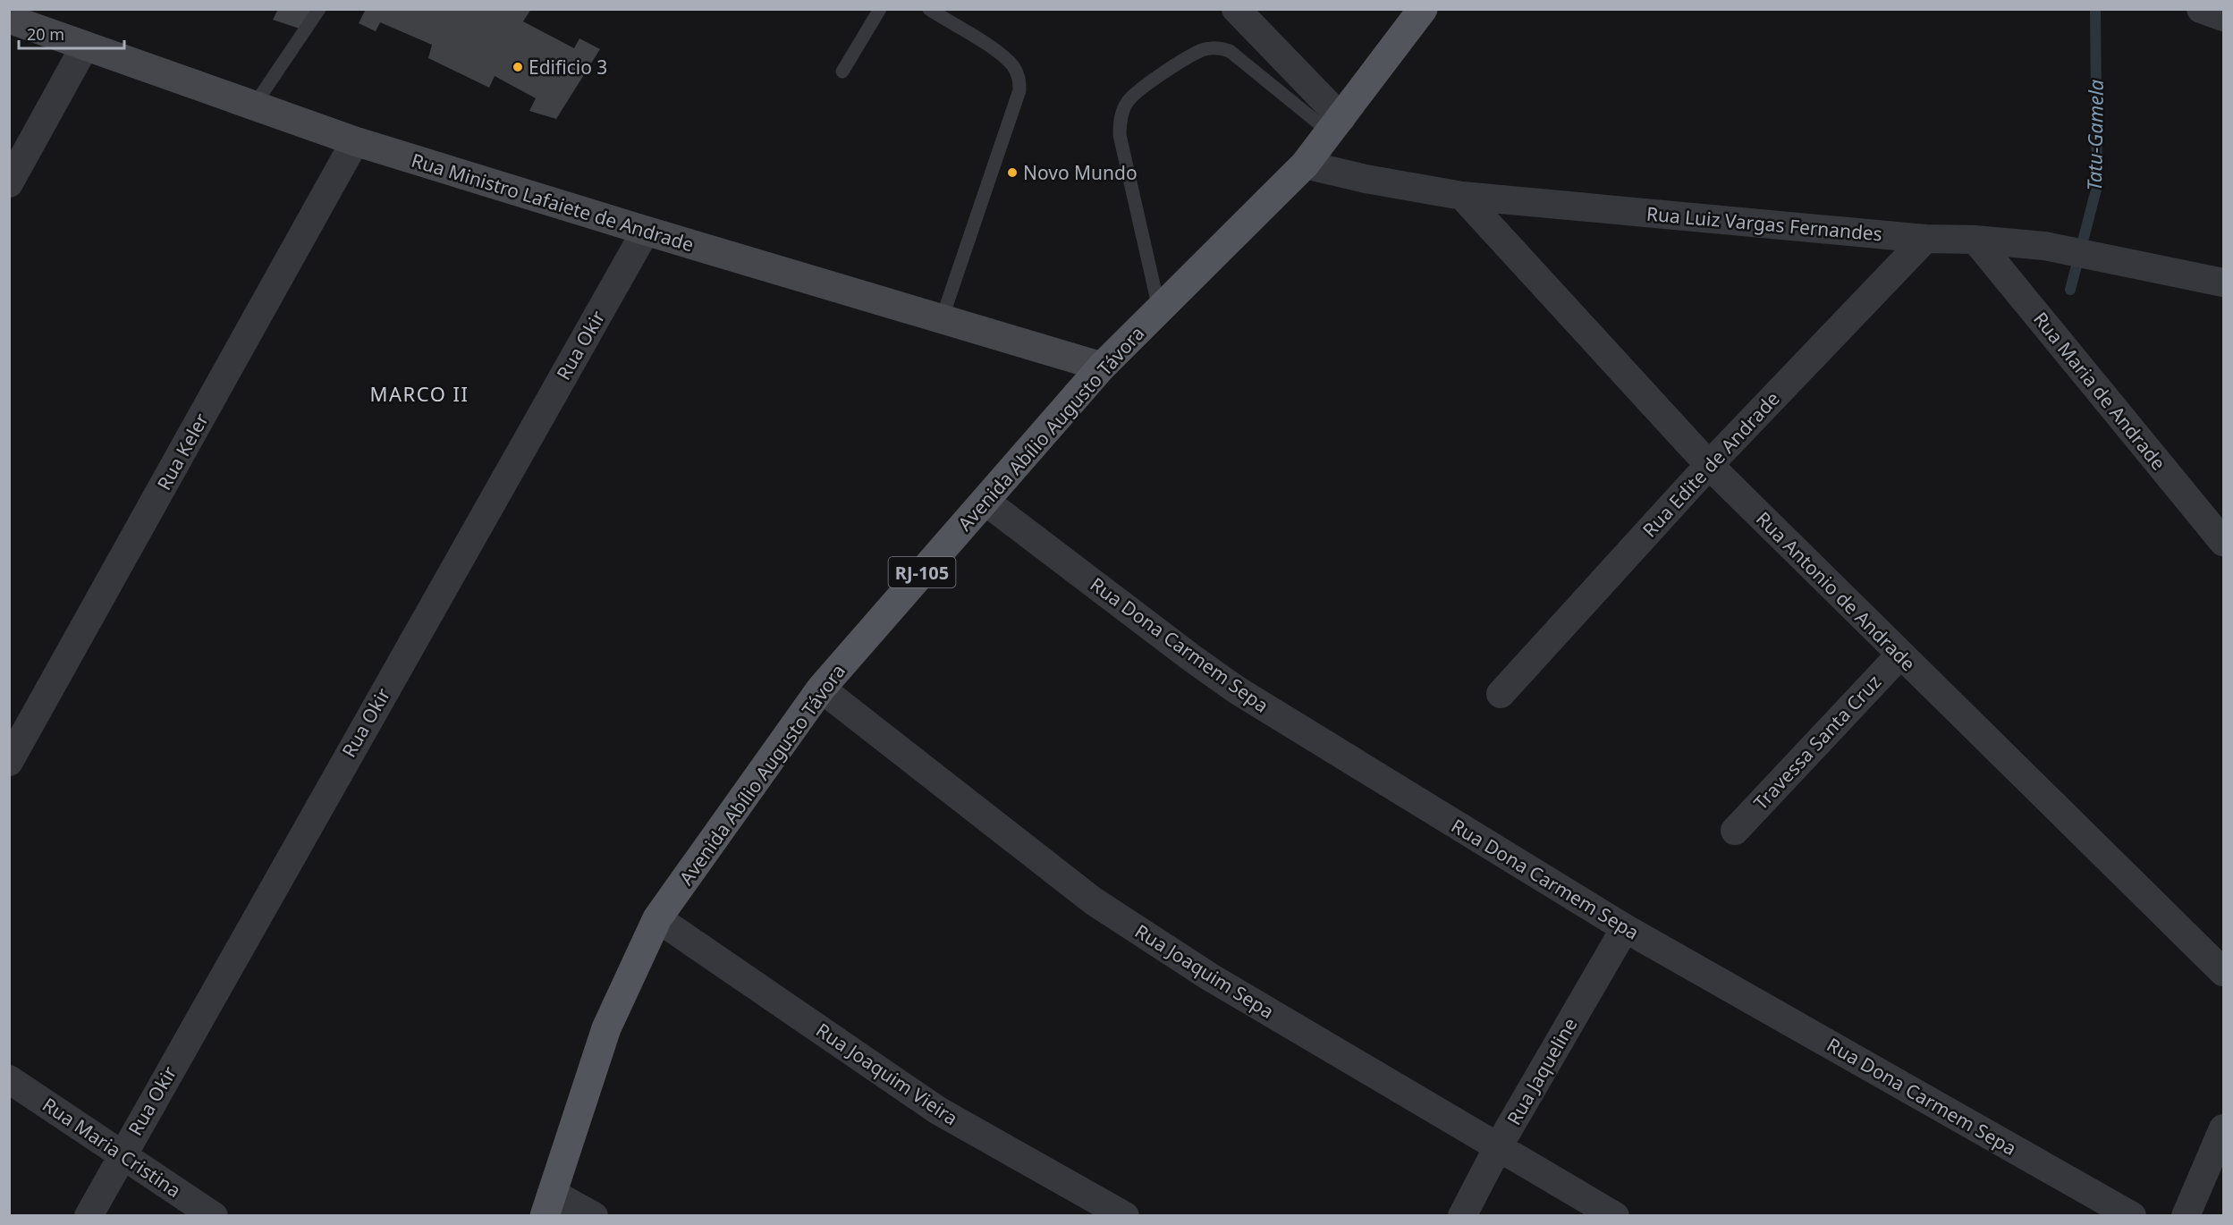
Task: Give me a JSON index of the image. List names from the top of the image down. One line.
{"streets":{"main road":["Avenida Abílio Augusto Távora","RJ-105"],"street":["Rua Ministro Lafaiete de Andrade","Rua Luiz Vargas Fernandes","Rua Okir","Rua Maria de Andrade","Rua Keler","Rua Edite de Andrade","Rua Antonio de Andrade","Rua Dona Carmem Sepa","Travessa Santa Cruz","Rua Joaquim Sepa","Rua Jaqueline","Rua Joaquim Vieira","Rua Maria Cristina"]},"crossings":[["Rua Ministro Lafaiete de Andrade","Rua Okir"],["Rua Ministro Lafaiete de Andrade","Avenida Abílio Augusto Távora"],["Rua Ministro Lafaiete de Andrade","Rua Keler"],["Rua Luiz Vargas Fernandes","Rua Maria de Andrade"],["Rua Luiz Vargas Fernandes","Avenida Abílio Augusto Távora"],["Rua Luiz Vargas Fernandes","Rua Edite de Andrade"],["Rua Luiz Vargas Fernandes","Rua Antonio de Andrade"],["Rua Okir","Rua Maria Cristina"],["Avenida Abílio Augusto Távora","Rua Dona Carmem Sepa"],["Avenida Abílio Augusto Távora","Rua Joaquim Sepa"],["Avenida Abílio Augusto Távora","Rua Joaquim Vieira"],["Rua Edite de Andrade","Rua Antonio de Andrade"],["Rua Antonio de Andrade","Travessa Santa Cruz"],["Rua Dona Carmem Sepa","Rua Jaqueline"],["Rua Joaquim Sepa","Rua Jaqueline"]],"districts":["MARCO II"],"water":["Tatu-Gamela"],"places":["Edificio 3","Novo Mundo"],"scale_bar":"20 m"}
